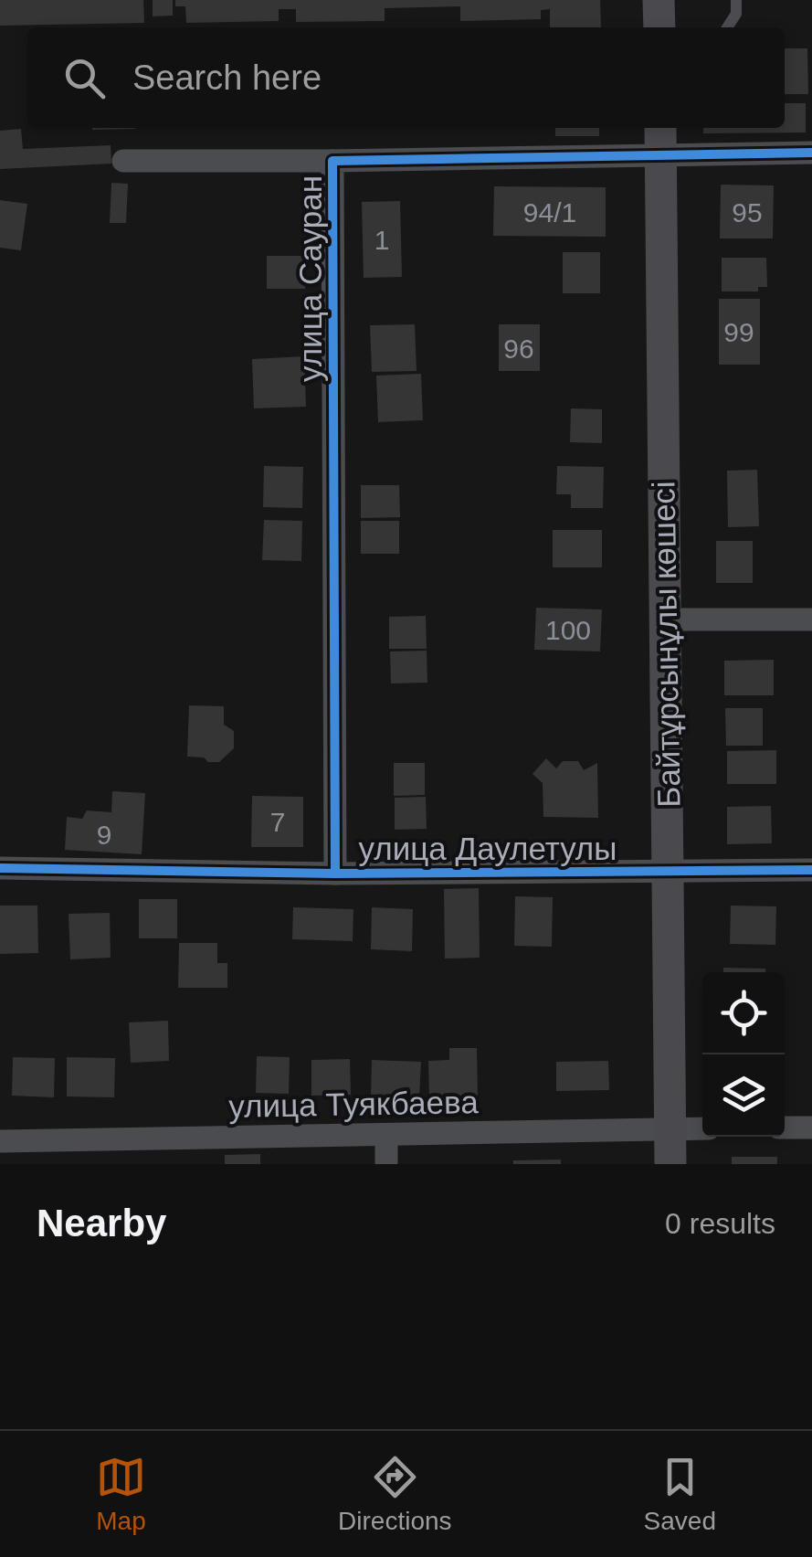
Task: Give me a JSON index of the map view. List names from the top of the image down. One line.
{"streets":{"main road":["Байтұрсынұлы көшесі"],"street":["улица Сауран","улица Даулетулы","улица Туякбаева"]},"crossings":[["улица Сауран","Байтұрсынұлы көшесі"],["улица Сауран","улица Даулетулы"],["Байтұрсынұлы көшесі","улица Даулетулы"],["Байтұрсынұлы көшесі","улица Туякбаева"]],"house_numbers":["94/1","95","1","99","96","100","7","9"],"page":{"search":"Search here","heading":["Nearby","0 results"],"nav":["Map","Directions","Saved"]}}
